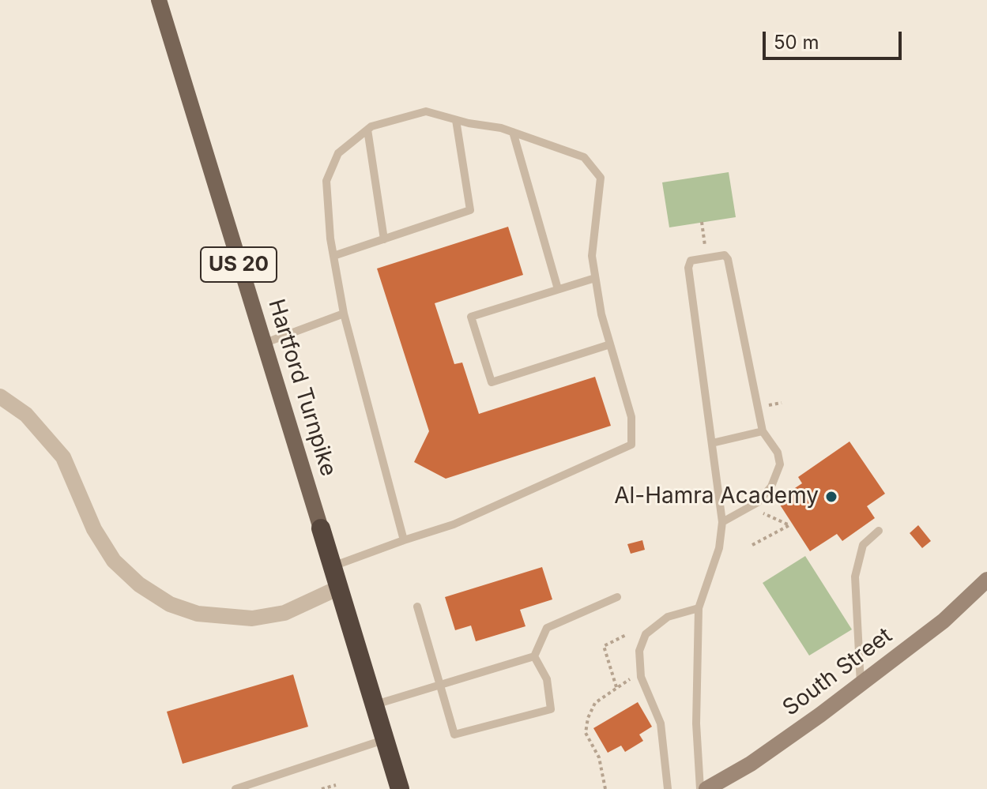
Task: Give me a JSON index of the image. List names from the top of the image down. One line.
{"streets":{"highway":["US 20","Hartford Turnpike"],"street":["South Street"]},"places":["Al-Hamra Academy"],"scale_bar":"50 m"}
